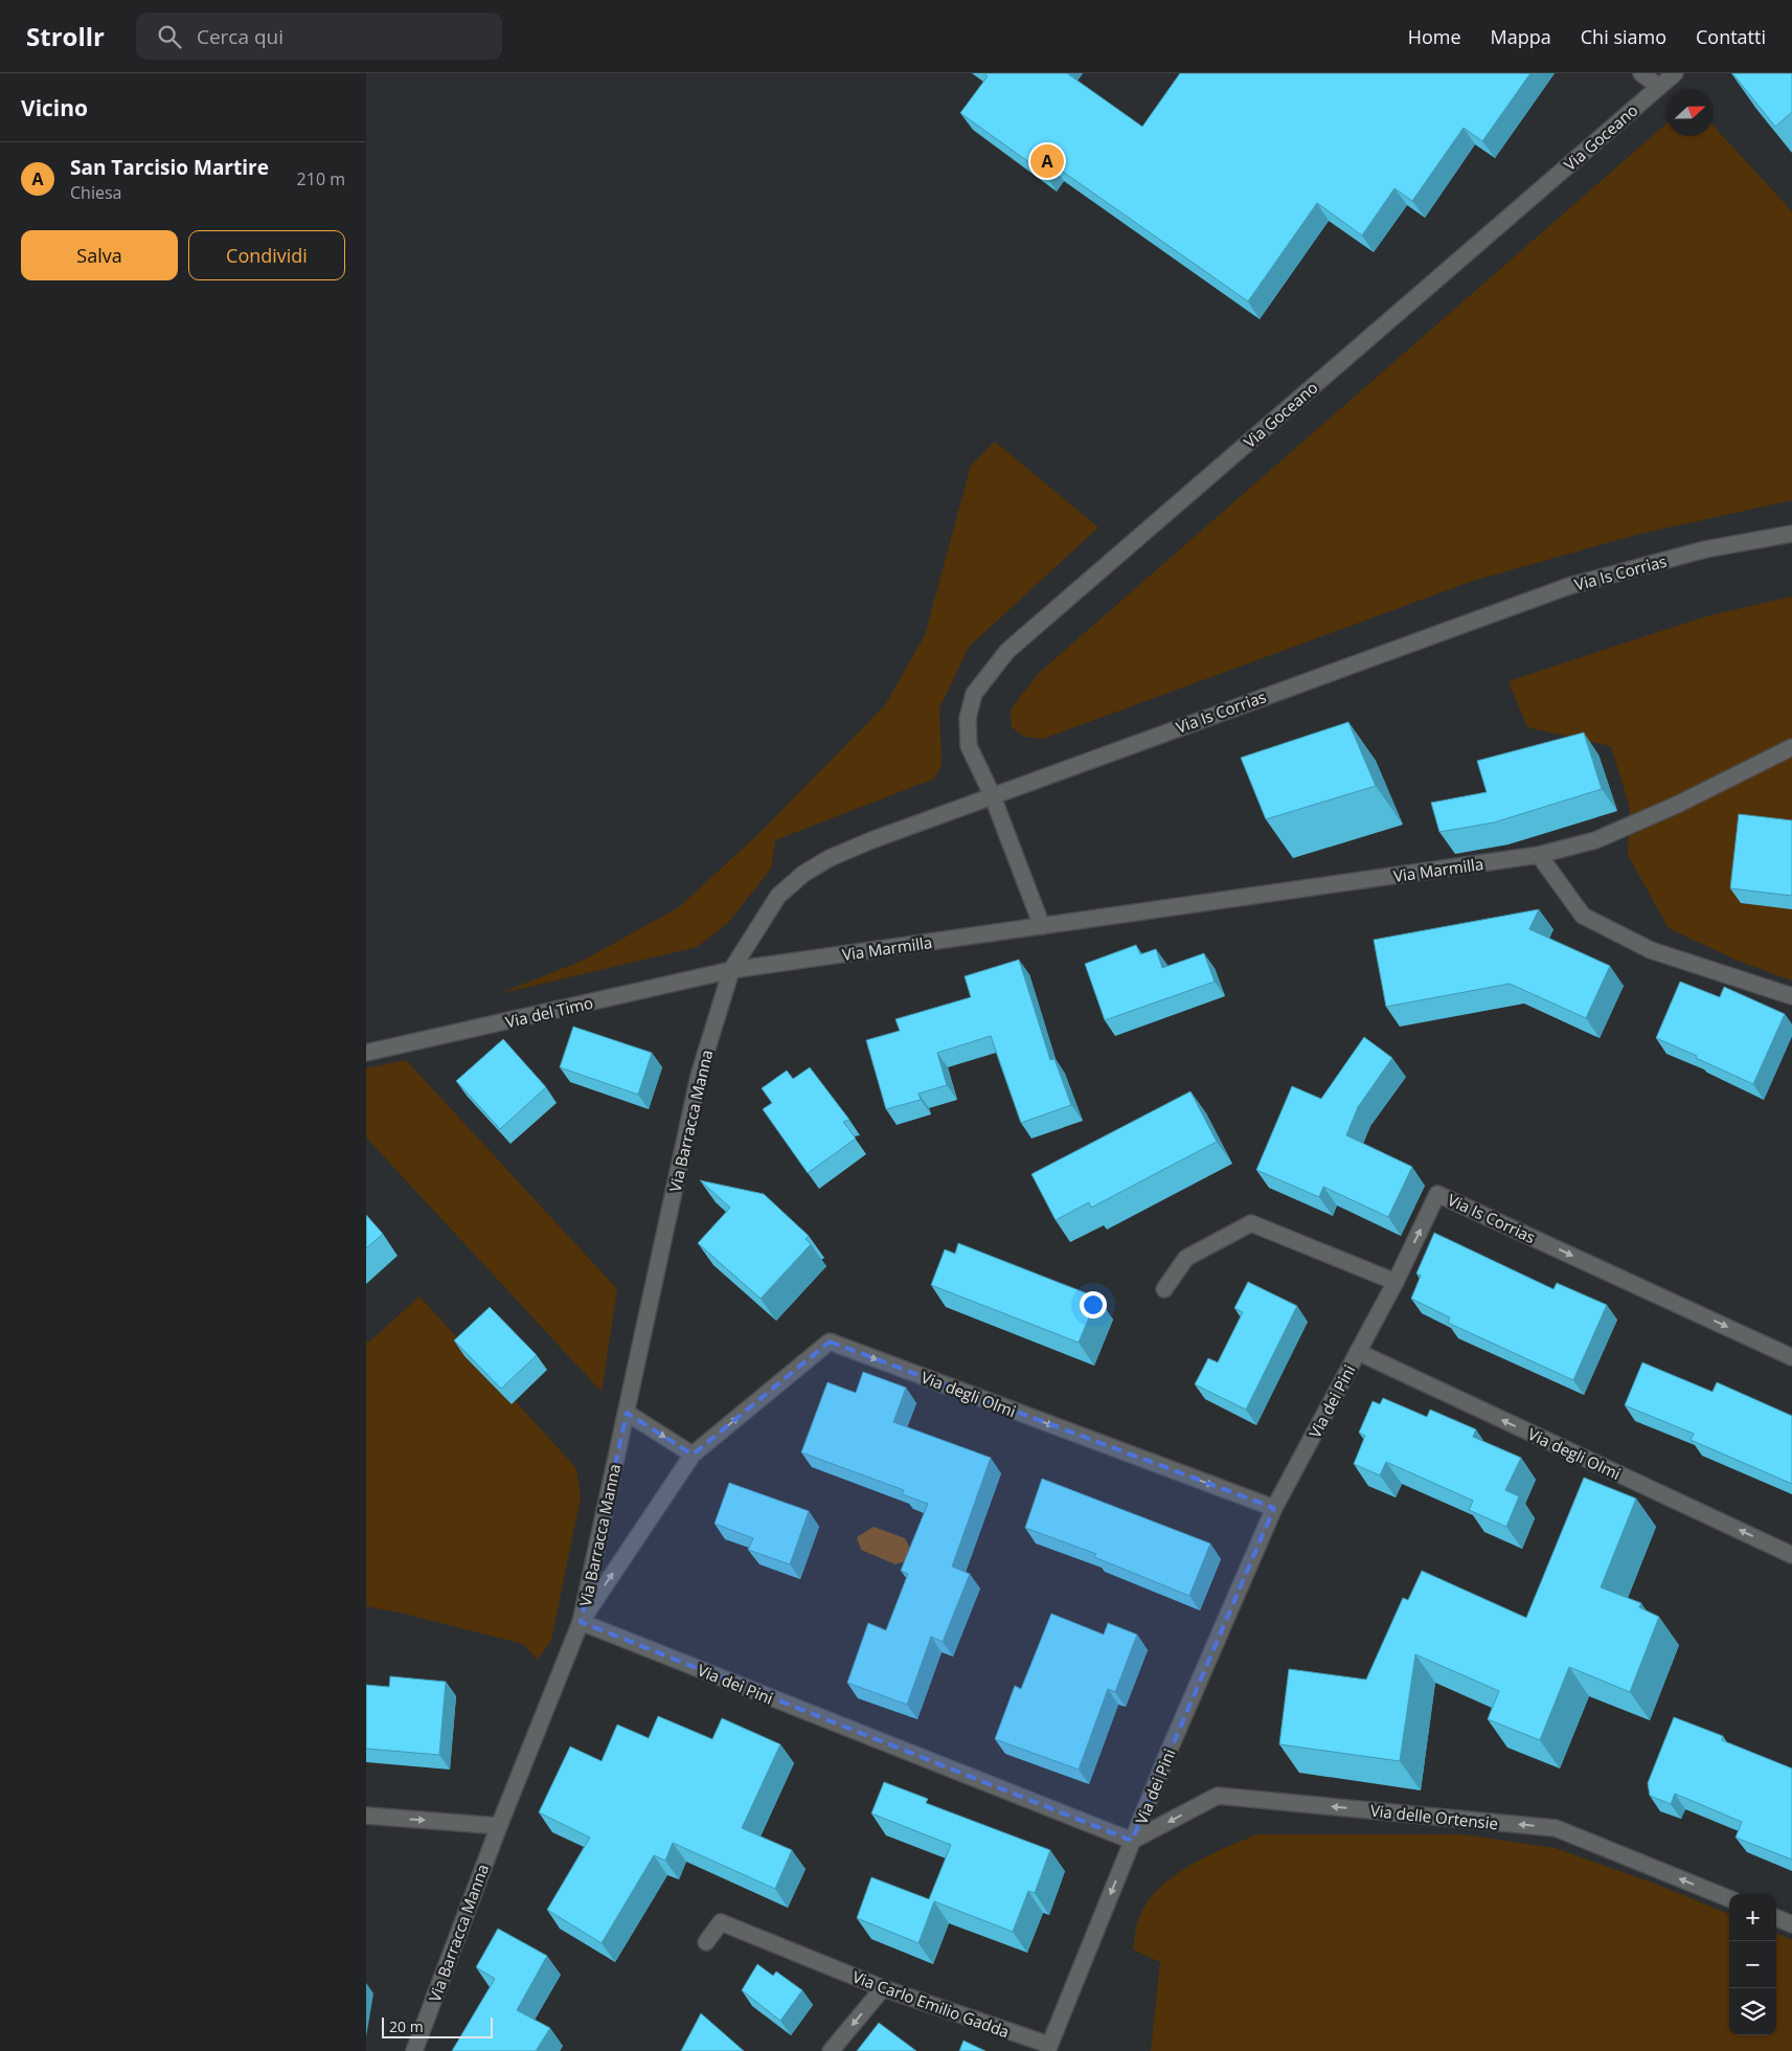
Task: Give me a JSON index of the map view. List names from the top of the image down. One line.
{"streets":{"street":["Via Goceano","Via Is Corrias","Via Marmilla","Via del Timo","Via Barracca Manna","Via degli Olmi","Via dei Pini","Via delle Ortensie","Via Carlo Emilio Gadda"]},"crossings":[["Via Goceano","Via Is Corrias"],["Via Is Corrias","Via Marmilla"],["Via Is Corrias","Via del Timo"],["Via Is Corrias","Via Barracca Manna"],["Via Is Corrias","Via dei Pini"],["Via Marmilla","Via del Timo"],["Via Barracca Manna","Via degli Olmi"],["Via Barracca Manna","Via dei Pini"],["Via degli Olmi","Via dei Pini"],["Via dei Pini","Via delle Ortensie"],["Via dei Pini","Via Carlo Emilio Gadda"],["Via delle Ortensie","Via Carlo Emilio Gadda"]],"one_way":["Via delle Ortensie","Via Carlo Emilio Gadda"],"scale_bar":"20 m","north":"right","page":{"header":"Strollr","search":"Cerca qui","nav":["Home","Mappa","Chi siamo","Contatti"],"heading":"Vicino","list":[{"mark":"A","name":"San Tarcisio Martire","note":"Chiesa","value":"210 m"}],"pins":"A","buttons":["Salva","Condividi"],"map_buttons":["+","−"],"scale":"20 m"}}
